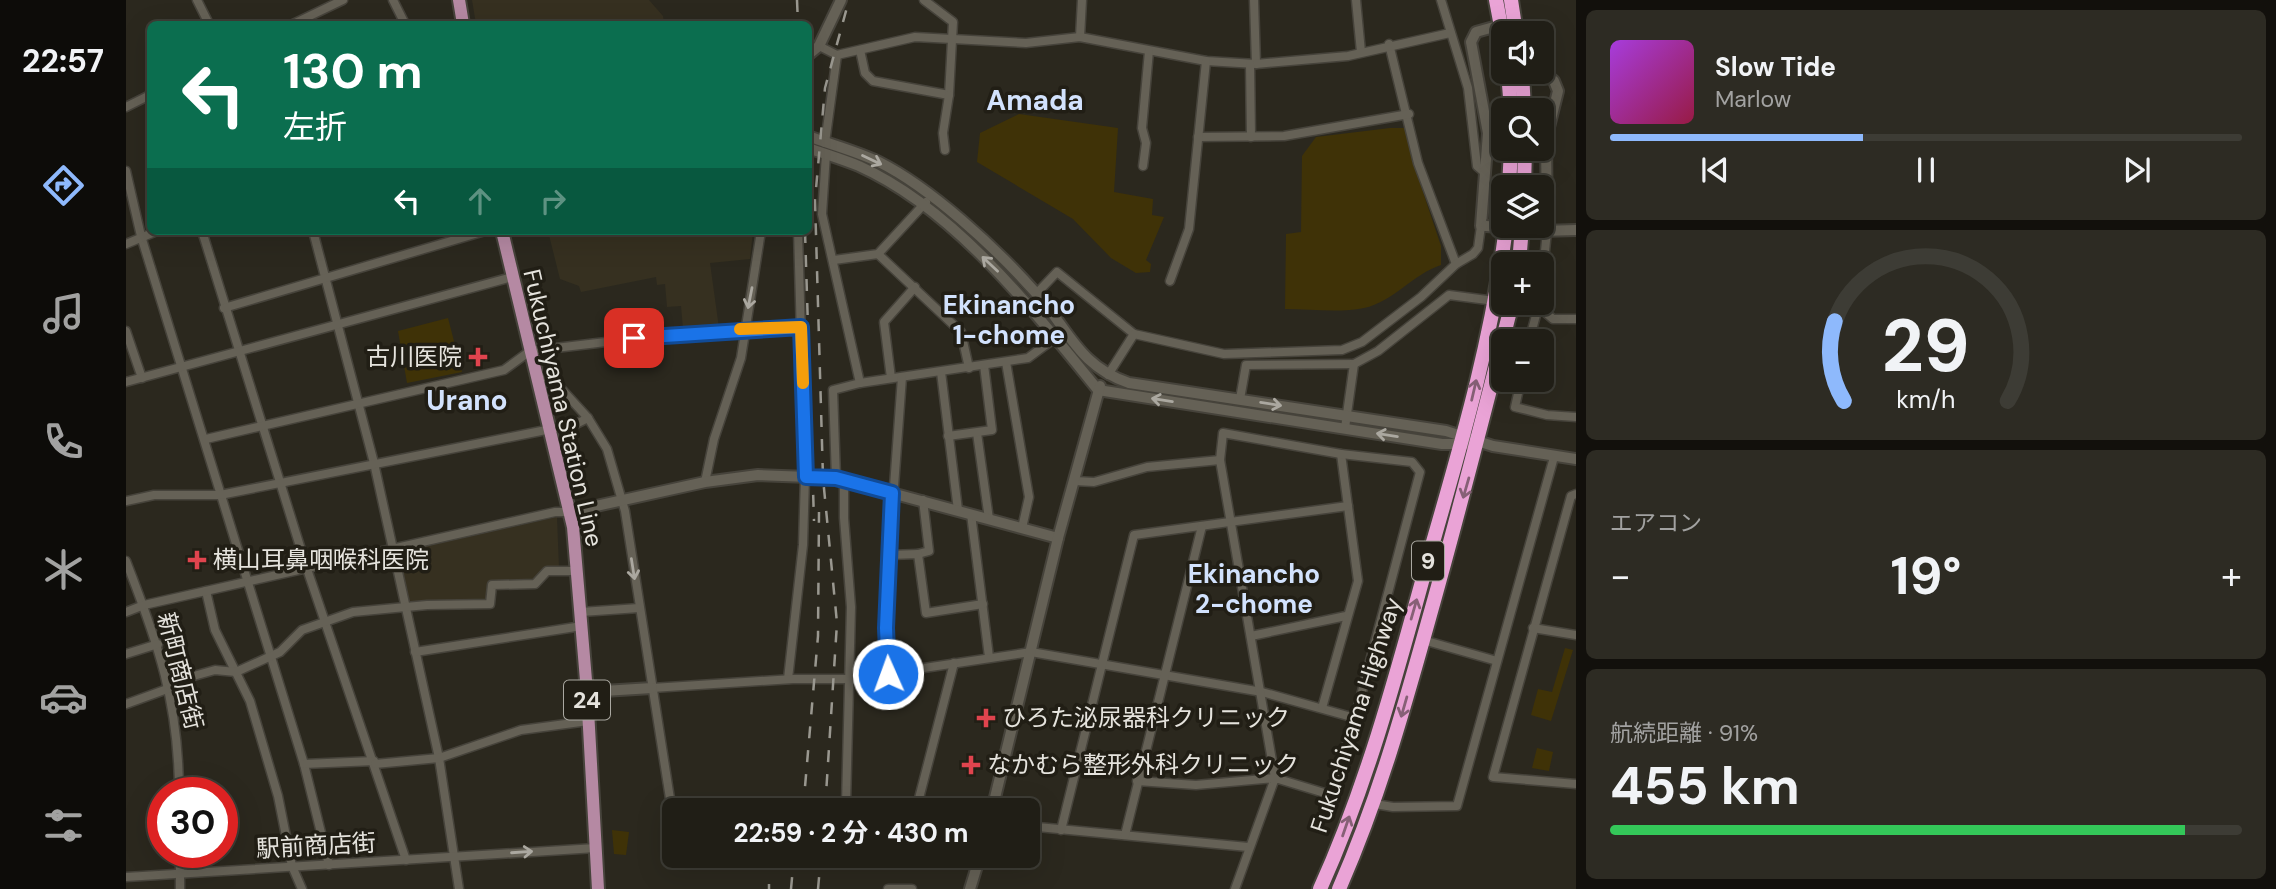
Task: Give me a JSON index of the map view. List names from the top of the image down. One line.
{"streets":{"highway":["9","Fukuchiyama Highway"],"main road":["Fukuchiyama Station Line","24"],"street":["新町商店街","駅前商店街"]},"crossings":[["Fukuchiyama Station Line","駅前商店街"]],"districts":["Amada","Ekinancho 1-chome","Urano","Ekinancho 2-chome"],"places":{"health":["古川医院","横山耳鼻咽喉科医院","ひろた泌尿器科クリニック","なかむら整形外科クリニック"]},"page":{"tabs":"22:57","map_buttons":["+","−"],"turn":["130 m","左折"],"song":["Slow Tide","Marlow"],"tile":["エアコン",["航続距離 · 91%","455 km"]],"heat":["−","19°","+"],"limit":"30","trip":"22:59 · 2 分 · 430 m","gauge":["29","km/h"]}}
